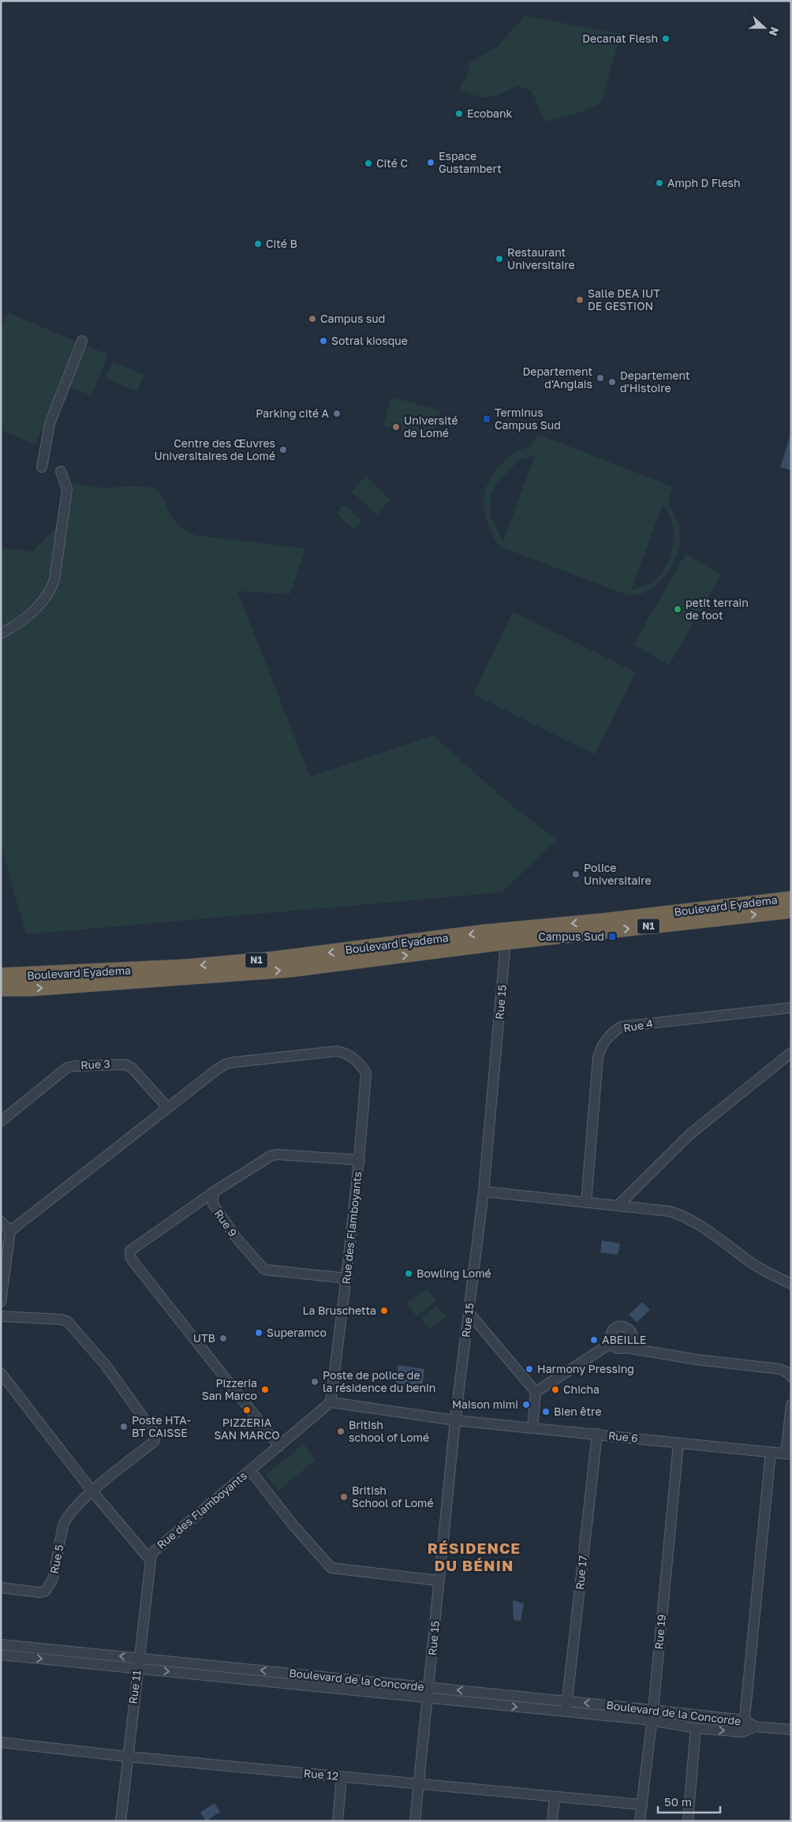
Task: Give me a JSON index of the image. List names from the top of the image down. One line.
{"streets":{"highway":["Boulevard Eyadema","N1"],"street":["Rue 15","Rue 4","Rue 3","Rue 9","Rue des Flamboyants","Rue 6","Rue 5","Rue 17","Rue 19","Boulevard de la Concorde","Rue 11","Rue 12"]},"crossings":[["Boulevard Eyadema","N1"],["Boulevard Eyadema","Rue 15"],["N1","Rue 15"],["Rue 15","Rue 6"],["Rue 15","Boulevard de la Concorde"],["Rue 15","Rue 12"],["Rue 3","Rue des Flamboyants"],["Rue 9","Rue des Flamboyants"],["Rue des Flamboyants","Rue 6"],["Rue des Flamboyants","Rue 5"],["Rue des Flamboyants","Rue 11"],["Rue 6","Rue 17"],["Rue 6","Rue 19"],["Rue 17","Boulevard de la Concorde"],["Rue 19","Boulevard de la Concorde"],["Rue 19","Rue 12"],["Boulevard de la Concorde","Rue 11"],["Rue 11","Rue 12"]],"districts":["RÉSIDENCE DU BÉNIN"],"places":{"other":["Decanat Flesh","Ecobank","Espace Gustambert","Cité C","Amph D Flesh","Cité B","Restaurant Universitaire","Salle DEA IUT DE GESTION","Campus sud","Sotral kiosque","Departement d'Anglais","Departement d'Histoire","Parking cité A","Université de Lomé","Centre des Œuvres Universitaires de Lomé","petit terrain de foot","Police Universitaire","Bowling Lomé","La Bruschetta","Superamco","UTB","ABEILLE","Harmony Pressing","Poste de police de la résidence du benin","Pizzeria San Marco","Chicha","Maison mimi","PIZZERIA SAN MARCO","Bien être","Poste HTA- BT CAISSE","British school of Lomé","British School of Lomé"],"transit":["Terminus Campus Sud","Campus Sud"]},"scale_bar":"50 m","north":"right"}
